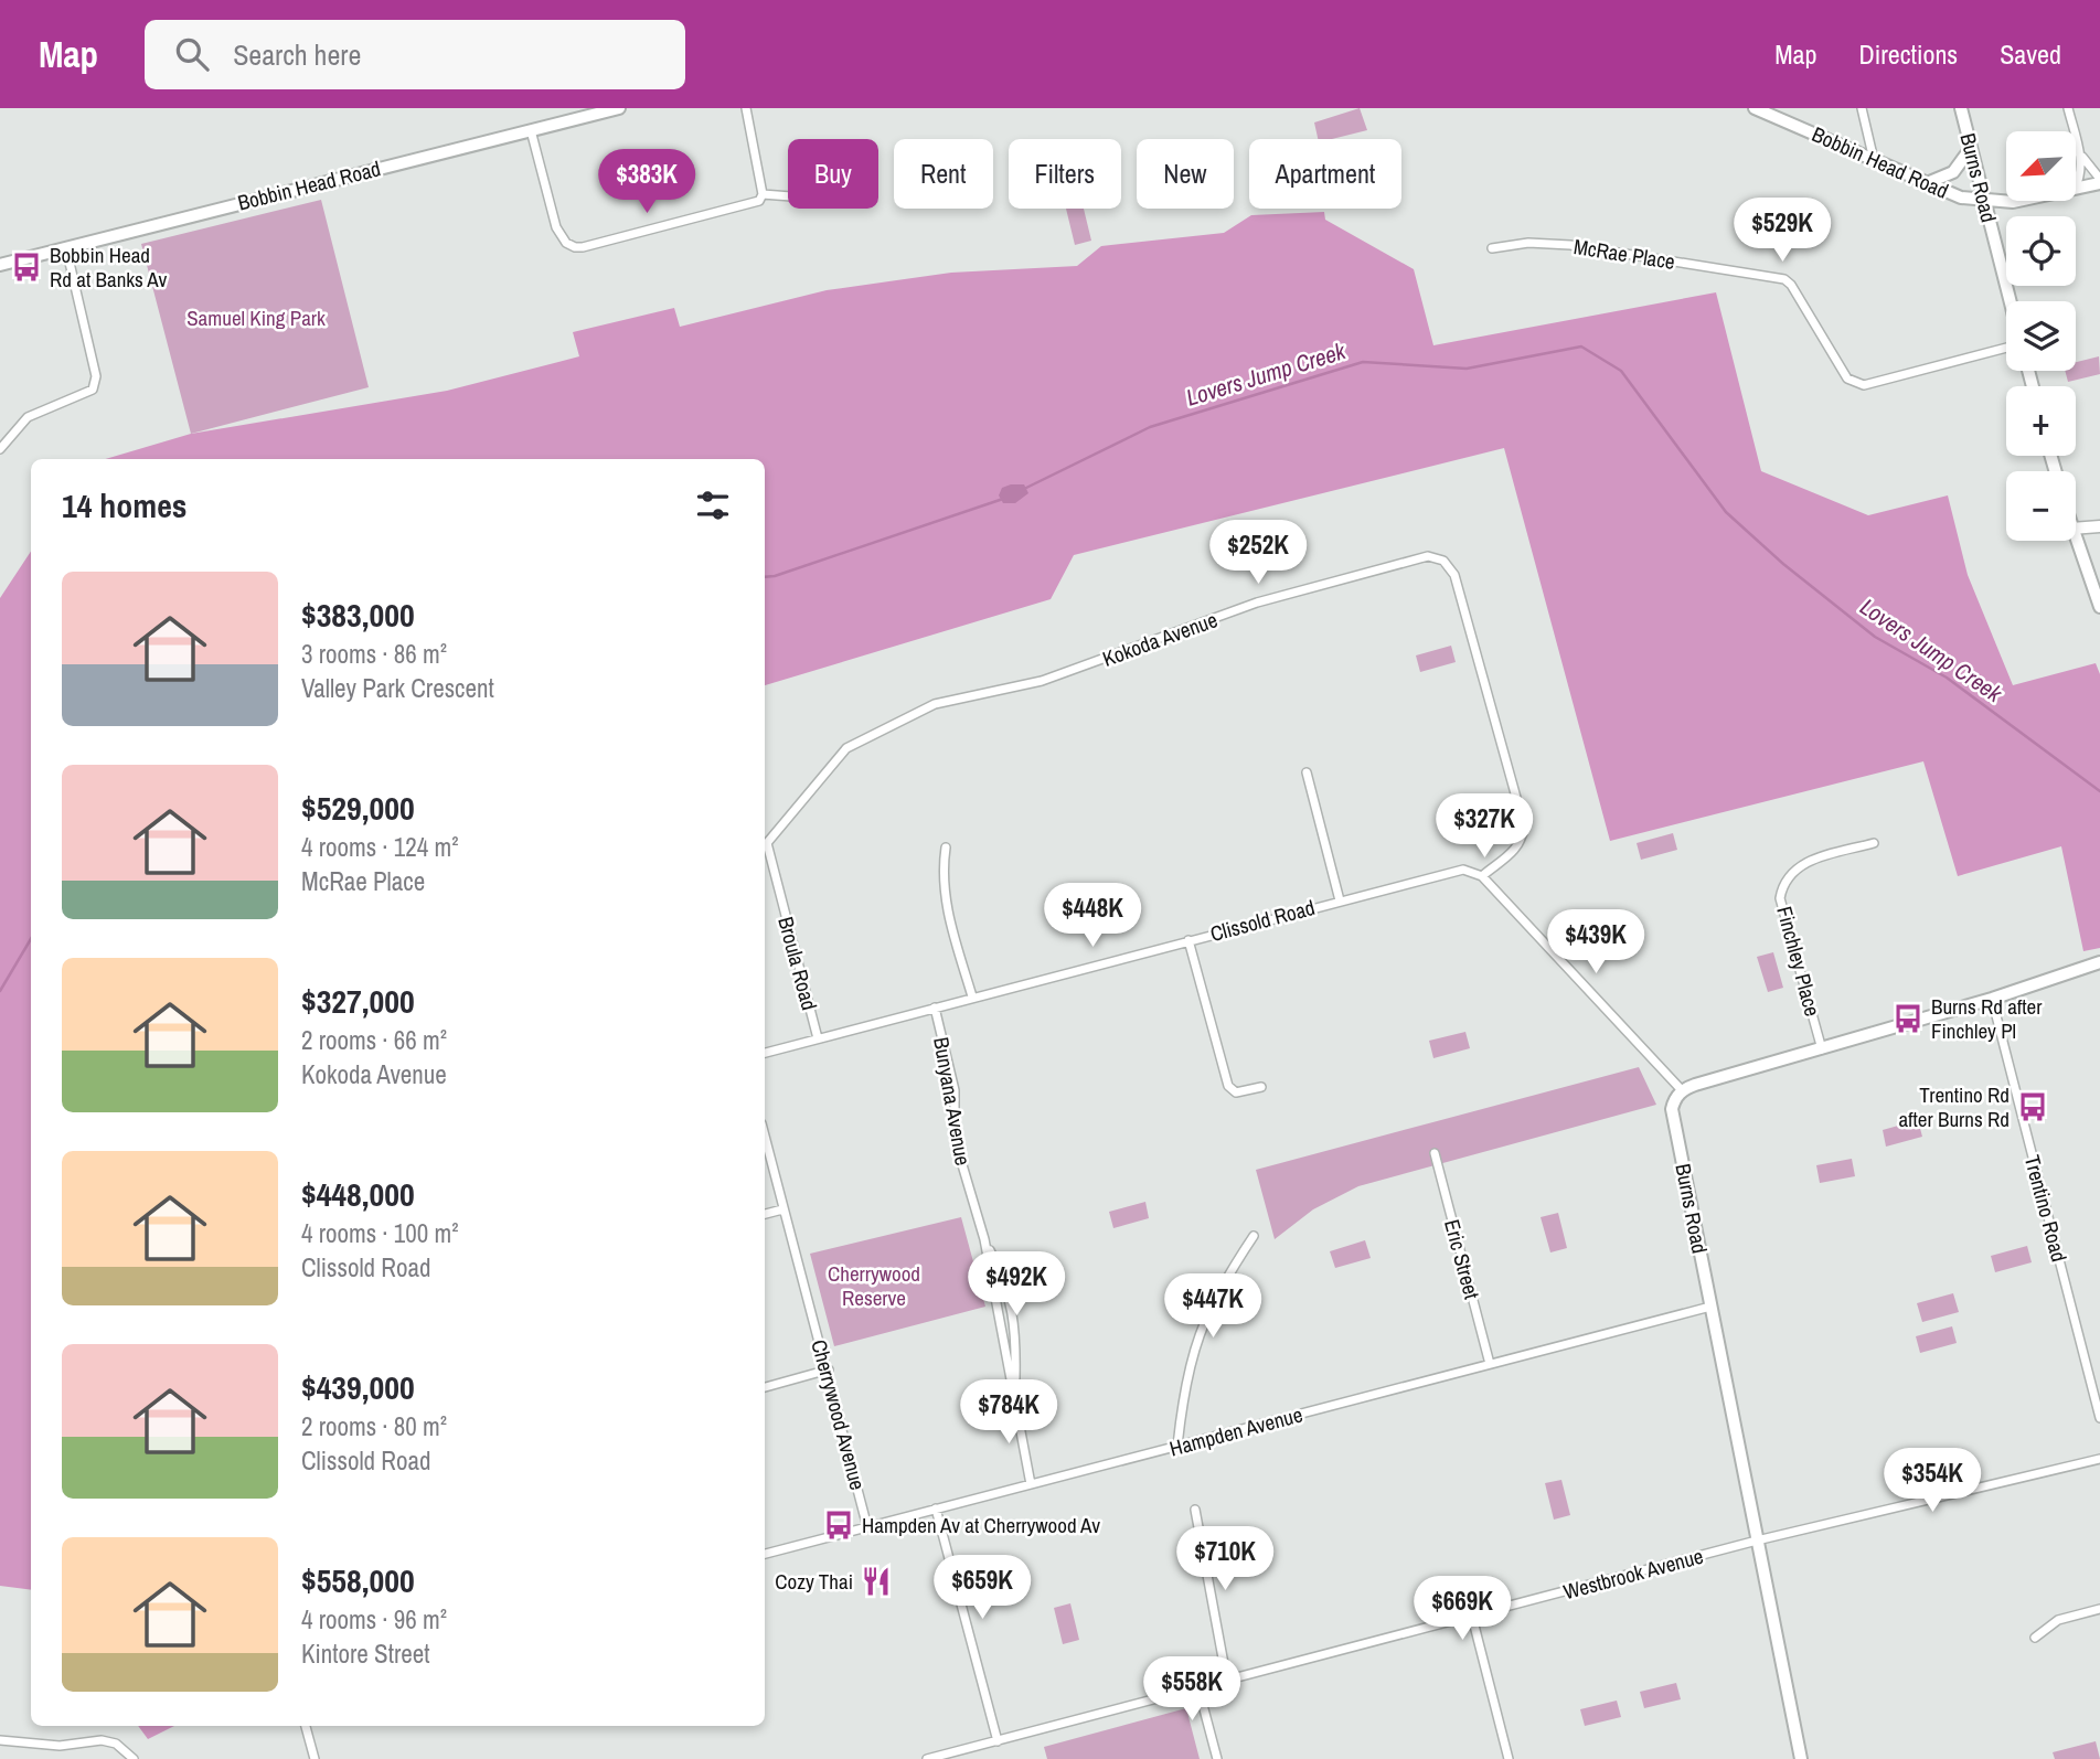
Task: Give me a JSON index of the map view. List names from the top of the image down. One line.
{"streets":{"main road":["Bobbin Head Road","Burns Road"],"street":["McRae Place","Kokoda Avenue","Clissold Road","Finchley Place","Broula Road","Bunyana Avenue","Trentino Road","Eric Street","Cherrywood Avenue","Hampden Avenue","Westbrook Avenue"]},"crossings":[["Bobbin Head Road","Burns Road"],["Burns Road","Hampden Avenue"],["Burns Road","Westbrook Avenue"],["Kokoda Avenue","Clissold Road"],["Kokoda Avenue","Broula Road"],["Clissold Road","Broula Road"],["Clissold Road","Bunyana Avenue"],["Bunyana Avenue","Hampden Avenue"],["Eric Street","Hampden Avenue"],["Cherrywood Avenue","Hampden Avenue"]],"water":["Lovers Jump Creek"],"parks":["Samuel King Park","Cherrywood Reserve"],"places":{"bus stop":["Bobbin Head Rd at Banks Av","Burns Rd after Finchley Pl","Trentino Rd after Burns Rd","Hampden Av at Cherrywood Av"],"restaurant":["Cozy Thai"]},"north":"bottom left","page":{"header":"Map","search":"Search here","nav":["Map","Directions","Saved"],"map_buttons":["+","−"],"chip":["Buy","Rent","Filters","New","Apartment"],"price":["$383K","$529K","$252K","$327K","$448K","$439K","$492K","$447K","$784K","$354K","$710K","$659K","$669K","$558K"],"heading":"14 homes","list":[{"name":"$383,000","note":"3 rooms · 86 m² · Valley Park Crescent"},{"name":"$529,000","note":"4 rooms · 124 m² · McRae Place"},{"name":"$327,000","note":"2 rooms · 66 m² · Kokoda Avenue"},{"name":"$448,000","note":"4 rooms · 100 m² · Clissold Road"},{"name":"$439,000","note":"2 rooms · 80 m² · Clissold Road"},{"name":"$558,000","note":"4 rooms · 96 m² · Kintore Street"}]}}
